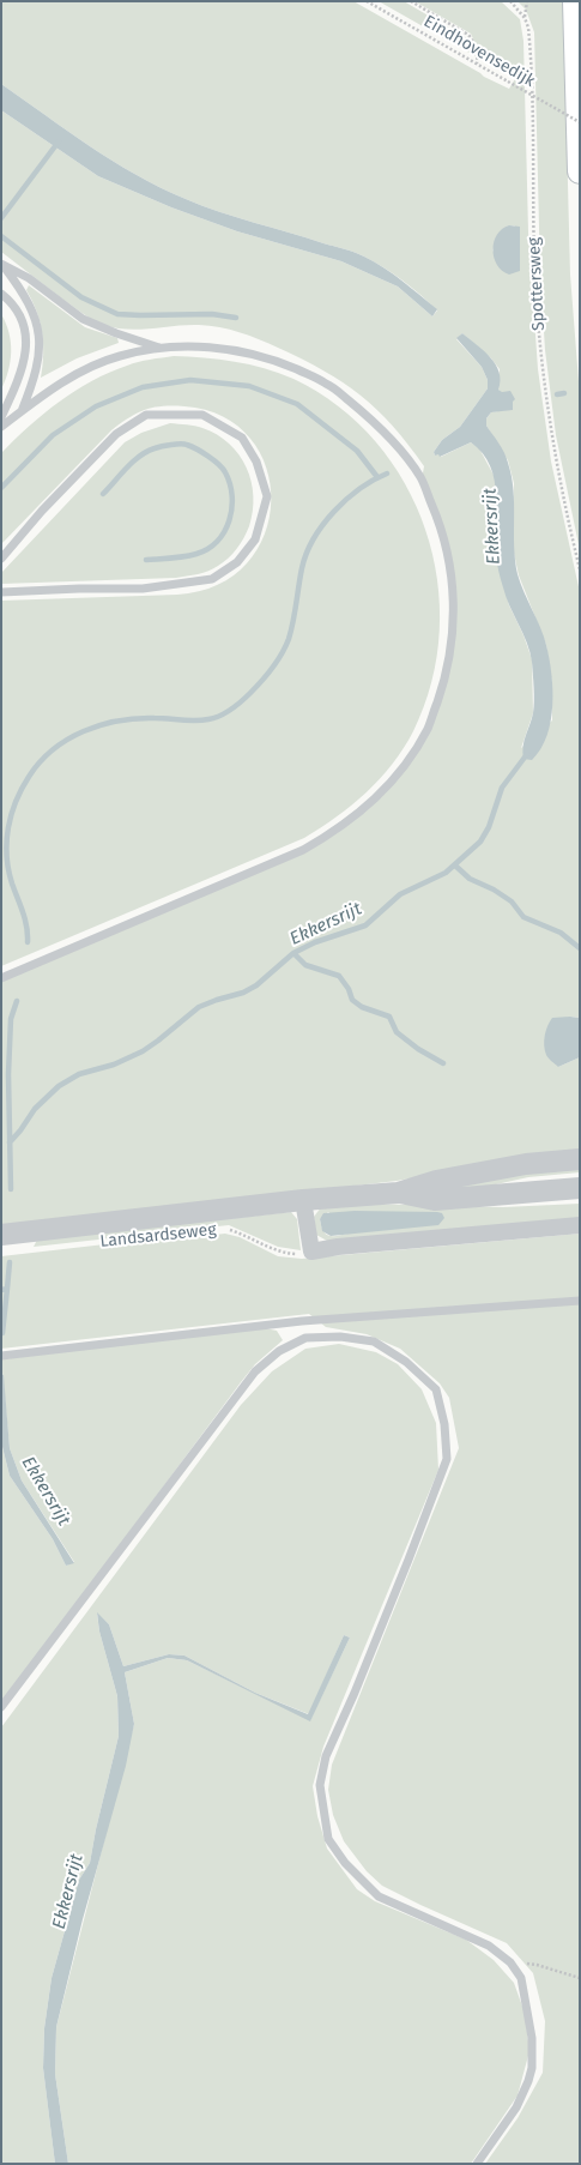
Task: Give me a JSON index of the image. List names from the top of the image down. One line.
{"streets":{"street":["Landsardseweg"],"path":["Eindhovensedijk","Spottersweg"]},"water":["Ekkersrijt"]}
